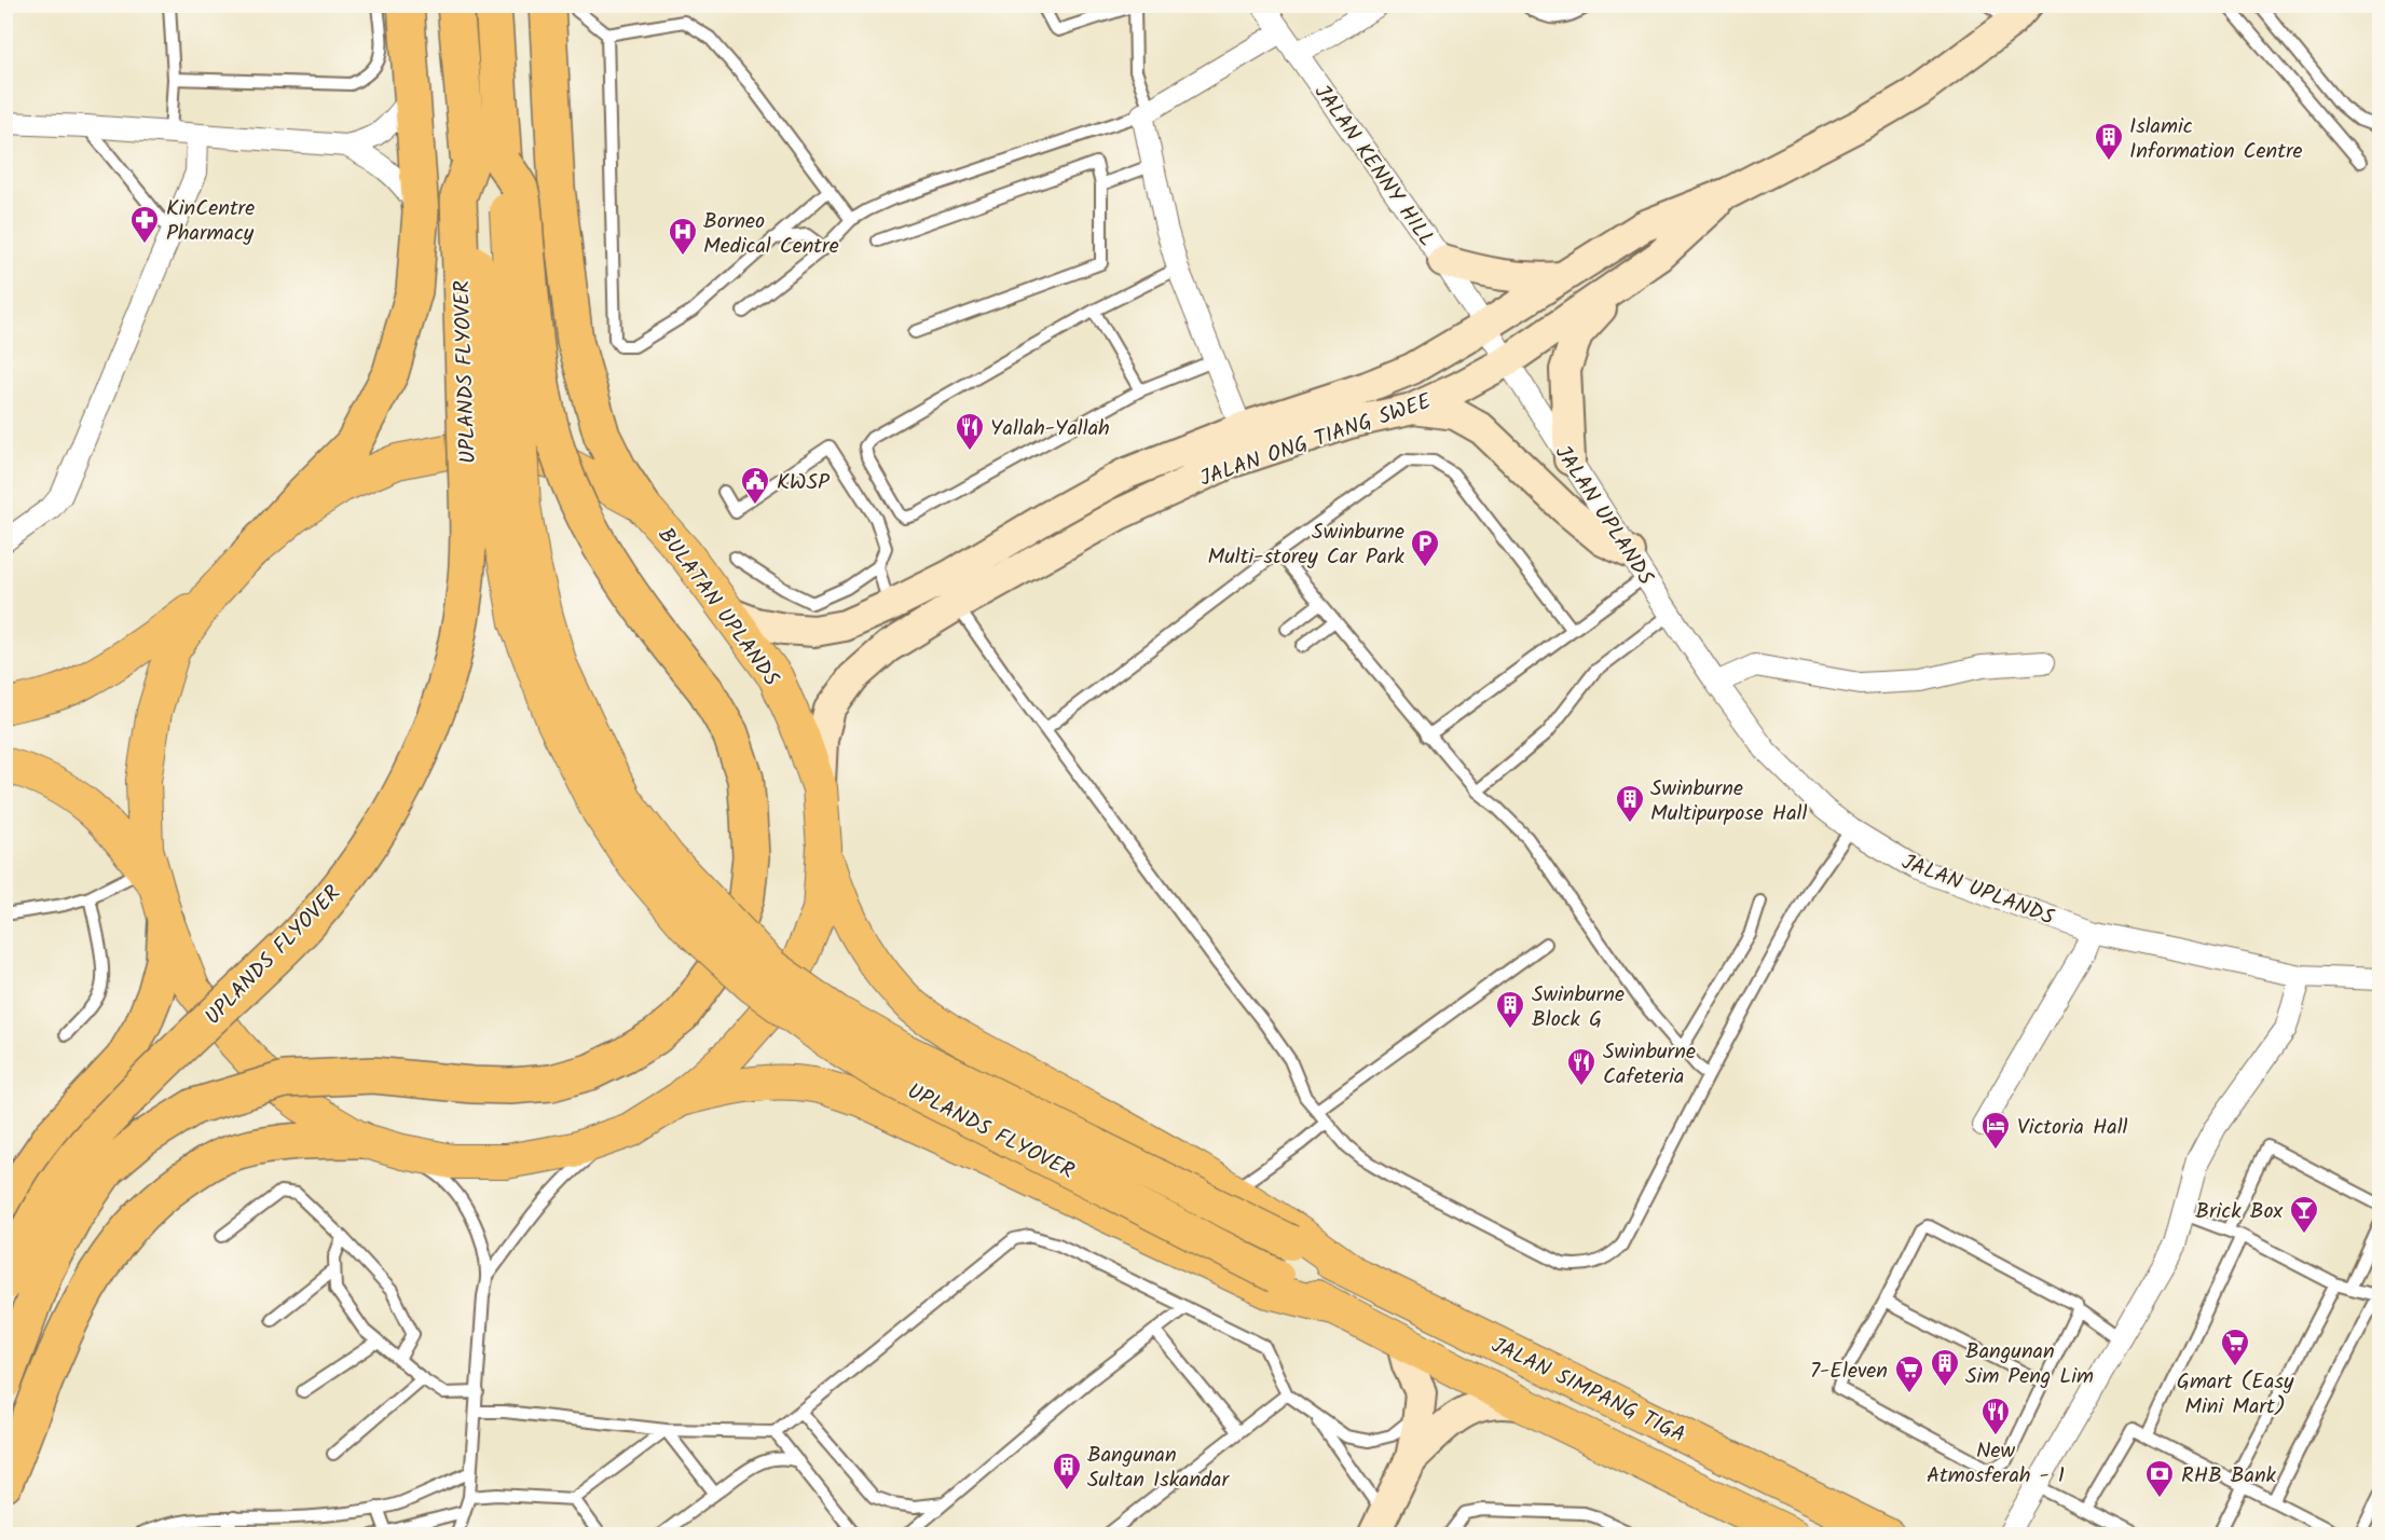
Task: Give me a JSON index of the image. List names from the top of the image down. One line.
{"streets":{"highway":["UPLANDS FLYOVER"],"main road":["JALAN ONG TIANG SWEE","BULATAN UPLANDS","JALAN SIMPANG TIGA"],"street":["JALAN KENNY HILL","JALAN UPLANDS"]},"crossings":[["JALAN KENNY HILL","JALAN ONG TIANG SWEE"],["JALAN KENNY HILL","JALAN UPLANDS"],["UPLANDS FLYOVER","JALAN SIMPANG TIGA"],["JALAN ONG TIANG SWEE","JALAN UPLANDS"],["JALAN ONG TIANG SWEE","BULATAN UPLANDS"]],"places":{"building":["Islamic Information Centre","Swinburne Multipurpose Hall","Swinburne Block G","Bangunan Sim Peng Lim","Bangunan Sultan Iskandar"],"pharmacy":["KinCentre Pharmacy"],"hospital":["Borneo Medical Centre"],"restaurant":["Yallah-Yallah","Swinburne Cafeteria","New Atmosferah - 1"],"public building":["KWSP"],"parking":["Swinburne Multi-storey Car Park"],"hotel":["Victoria Hall"],"bar":["Brick Box"],"supermarket":["Gmart (Easy Mini Mart)","7-Eleven"],"bank":["RHB Bank"]}}
